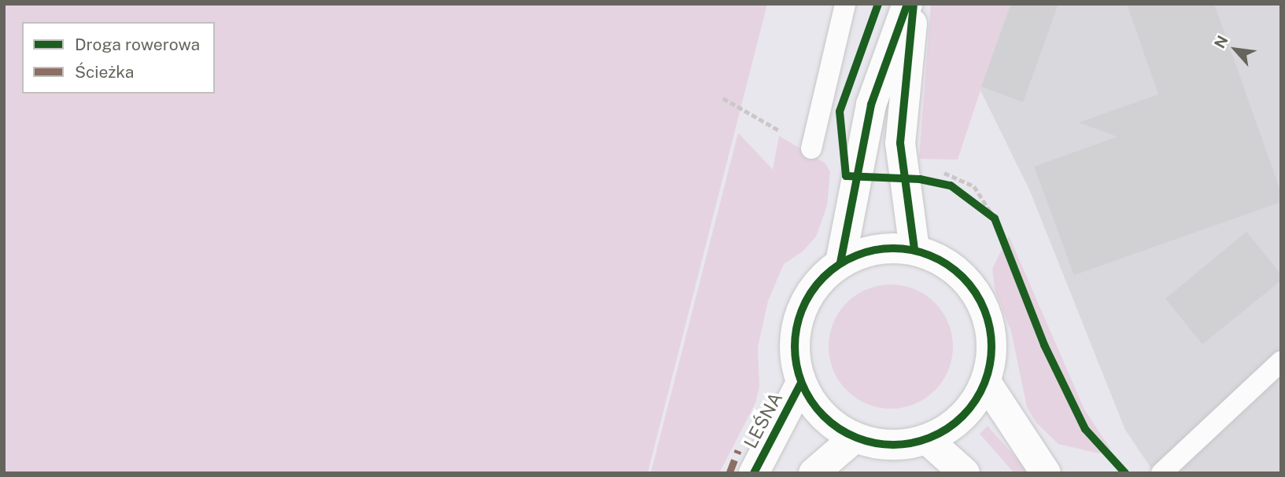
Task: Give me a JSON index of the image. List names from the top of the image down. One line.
{"streets":{"street":["LEŚNA"]},"legend":["Droga rowerowa","Ścieżka"],"north":"top left"}
